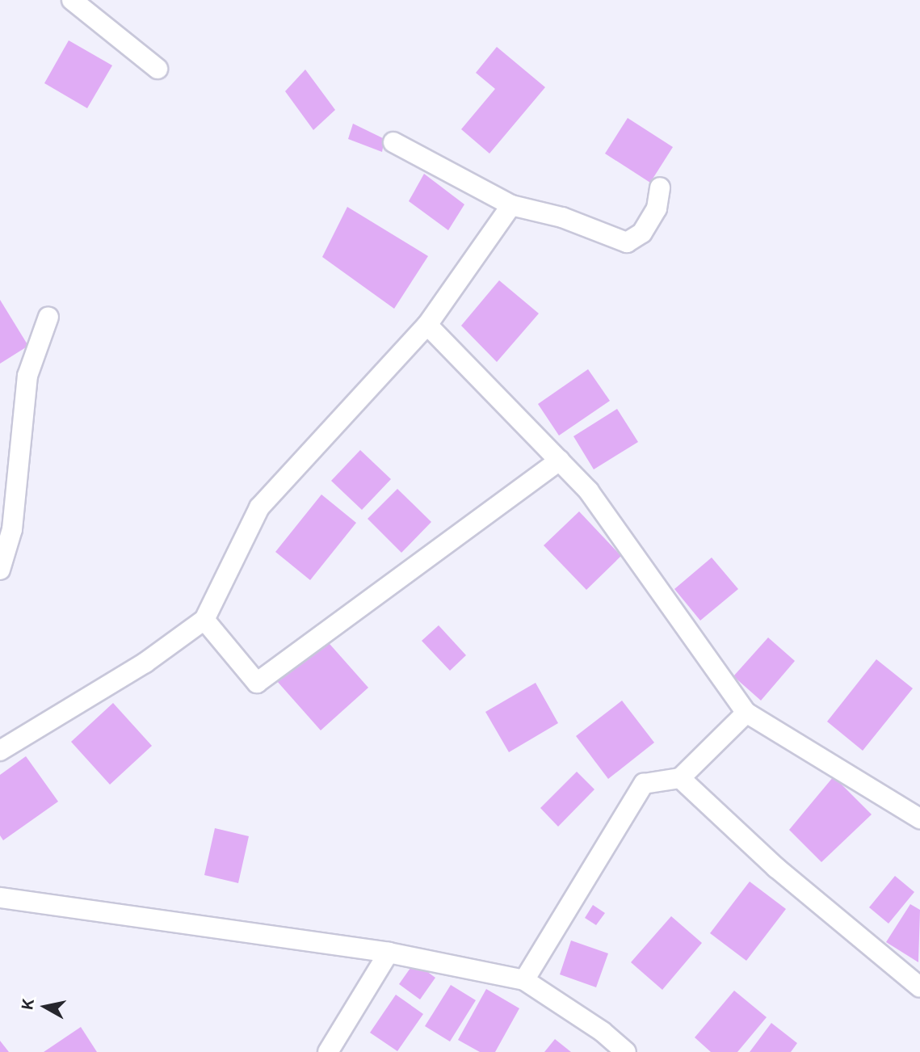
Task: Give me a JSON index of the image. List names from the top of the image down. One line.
{"north":"left"}
